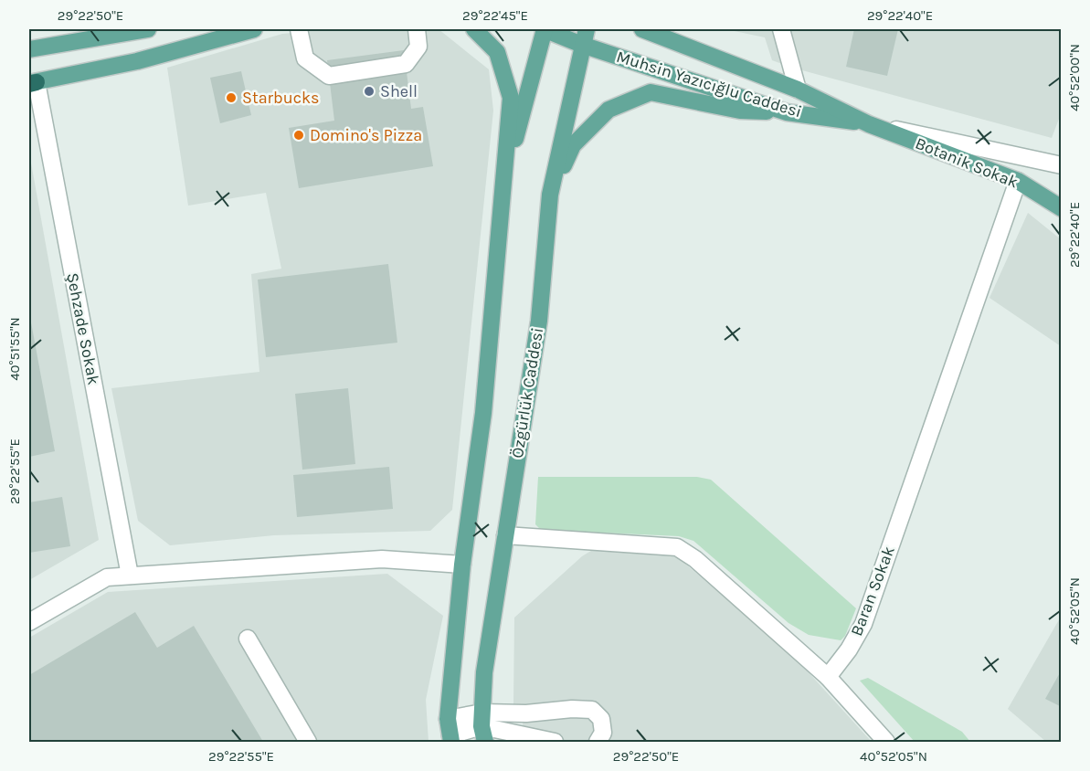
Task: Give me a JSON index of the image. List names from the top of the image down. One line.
{"streets":{"main road":["Muhsin Yazıcığlu Caddesi","Botanik Sokak","Özgürlük Caddesi"],"street":["Şehzade Sokak","Baran Sokak"]},"crossings":[["Muhsin Yazıcığlu Caddesi","Botanik Sokak"],["Muhsin Yazıcığlu Caddesi","Özgürlük Caddesi"],["Botanik Sokak","Baran Sokak"]],"places":["Shell","Starbucks","Domino's Pizza"],"coordinates":["29°22'50\"E","29°22'45\"E","29°22'40\"E","40°52'00\"N","40°51'55\"N","29°22'55\"E","40°52'05\"N"]}
